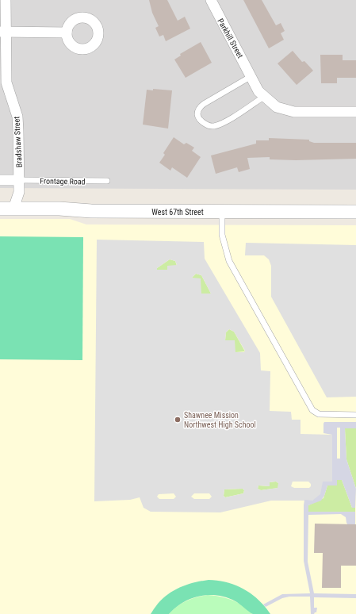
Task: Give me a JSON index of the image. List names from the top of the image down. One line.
{"streets":{"street":["Parkhill Street","Bradshaw Street","West 67th Street"],"lane":["Frontage Road"]},"crossings":[["Bradshaw Street","Frontage Road"],["Bradshaw Street","West 67th Street"]],"places":["Shawnee Mission Northwest High School"]}
